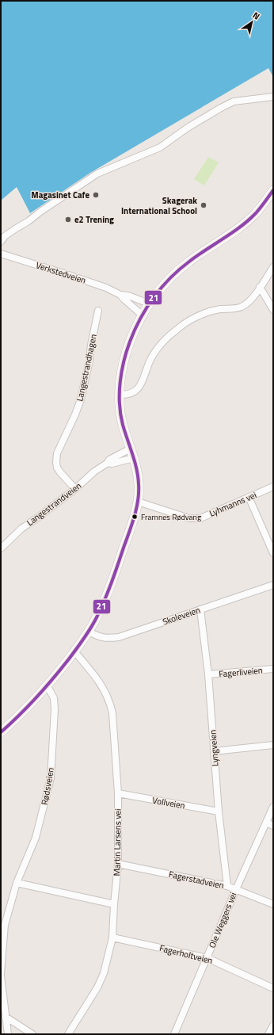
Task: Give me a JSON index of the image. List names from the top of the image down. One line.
{"streets":{"street":["Verkstedveien","Langestrandhagen","Langestrandveien","Lyhmanns vei","Skoleveien","Fagerliveien","Lyngveien","Rødsveien","Vollveien","Martin Larsens vei","Fagerstadveien","Ole Weggers vei","Fagerholtveien"]},"crossings":[["Langestrandhagen","Langestrandveien"],["Skoleveien","Lyngveien"],["Fagerliveien","Lyngveien"],["Lyngveien","Vollveien"],["Lyngveien","Fagerstadveien"],["Vollveien","Martin Larsens vei"],["Martin Larsens vei","Fagerstadveien"],["Martin Larsens vei","Fagerholtveien"],["Fagerstadveien","Ole Weggers vei"],["Ole Weggers vei","Fagerholtveien"]],"places":["Magasinet Cafe","Skagerak International School","e2 Trening","Framnes Rødvang"],"lines":["transit line 21"],"north":"top right"}
